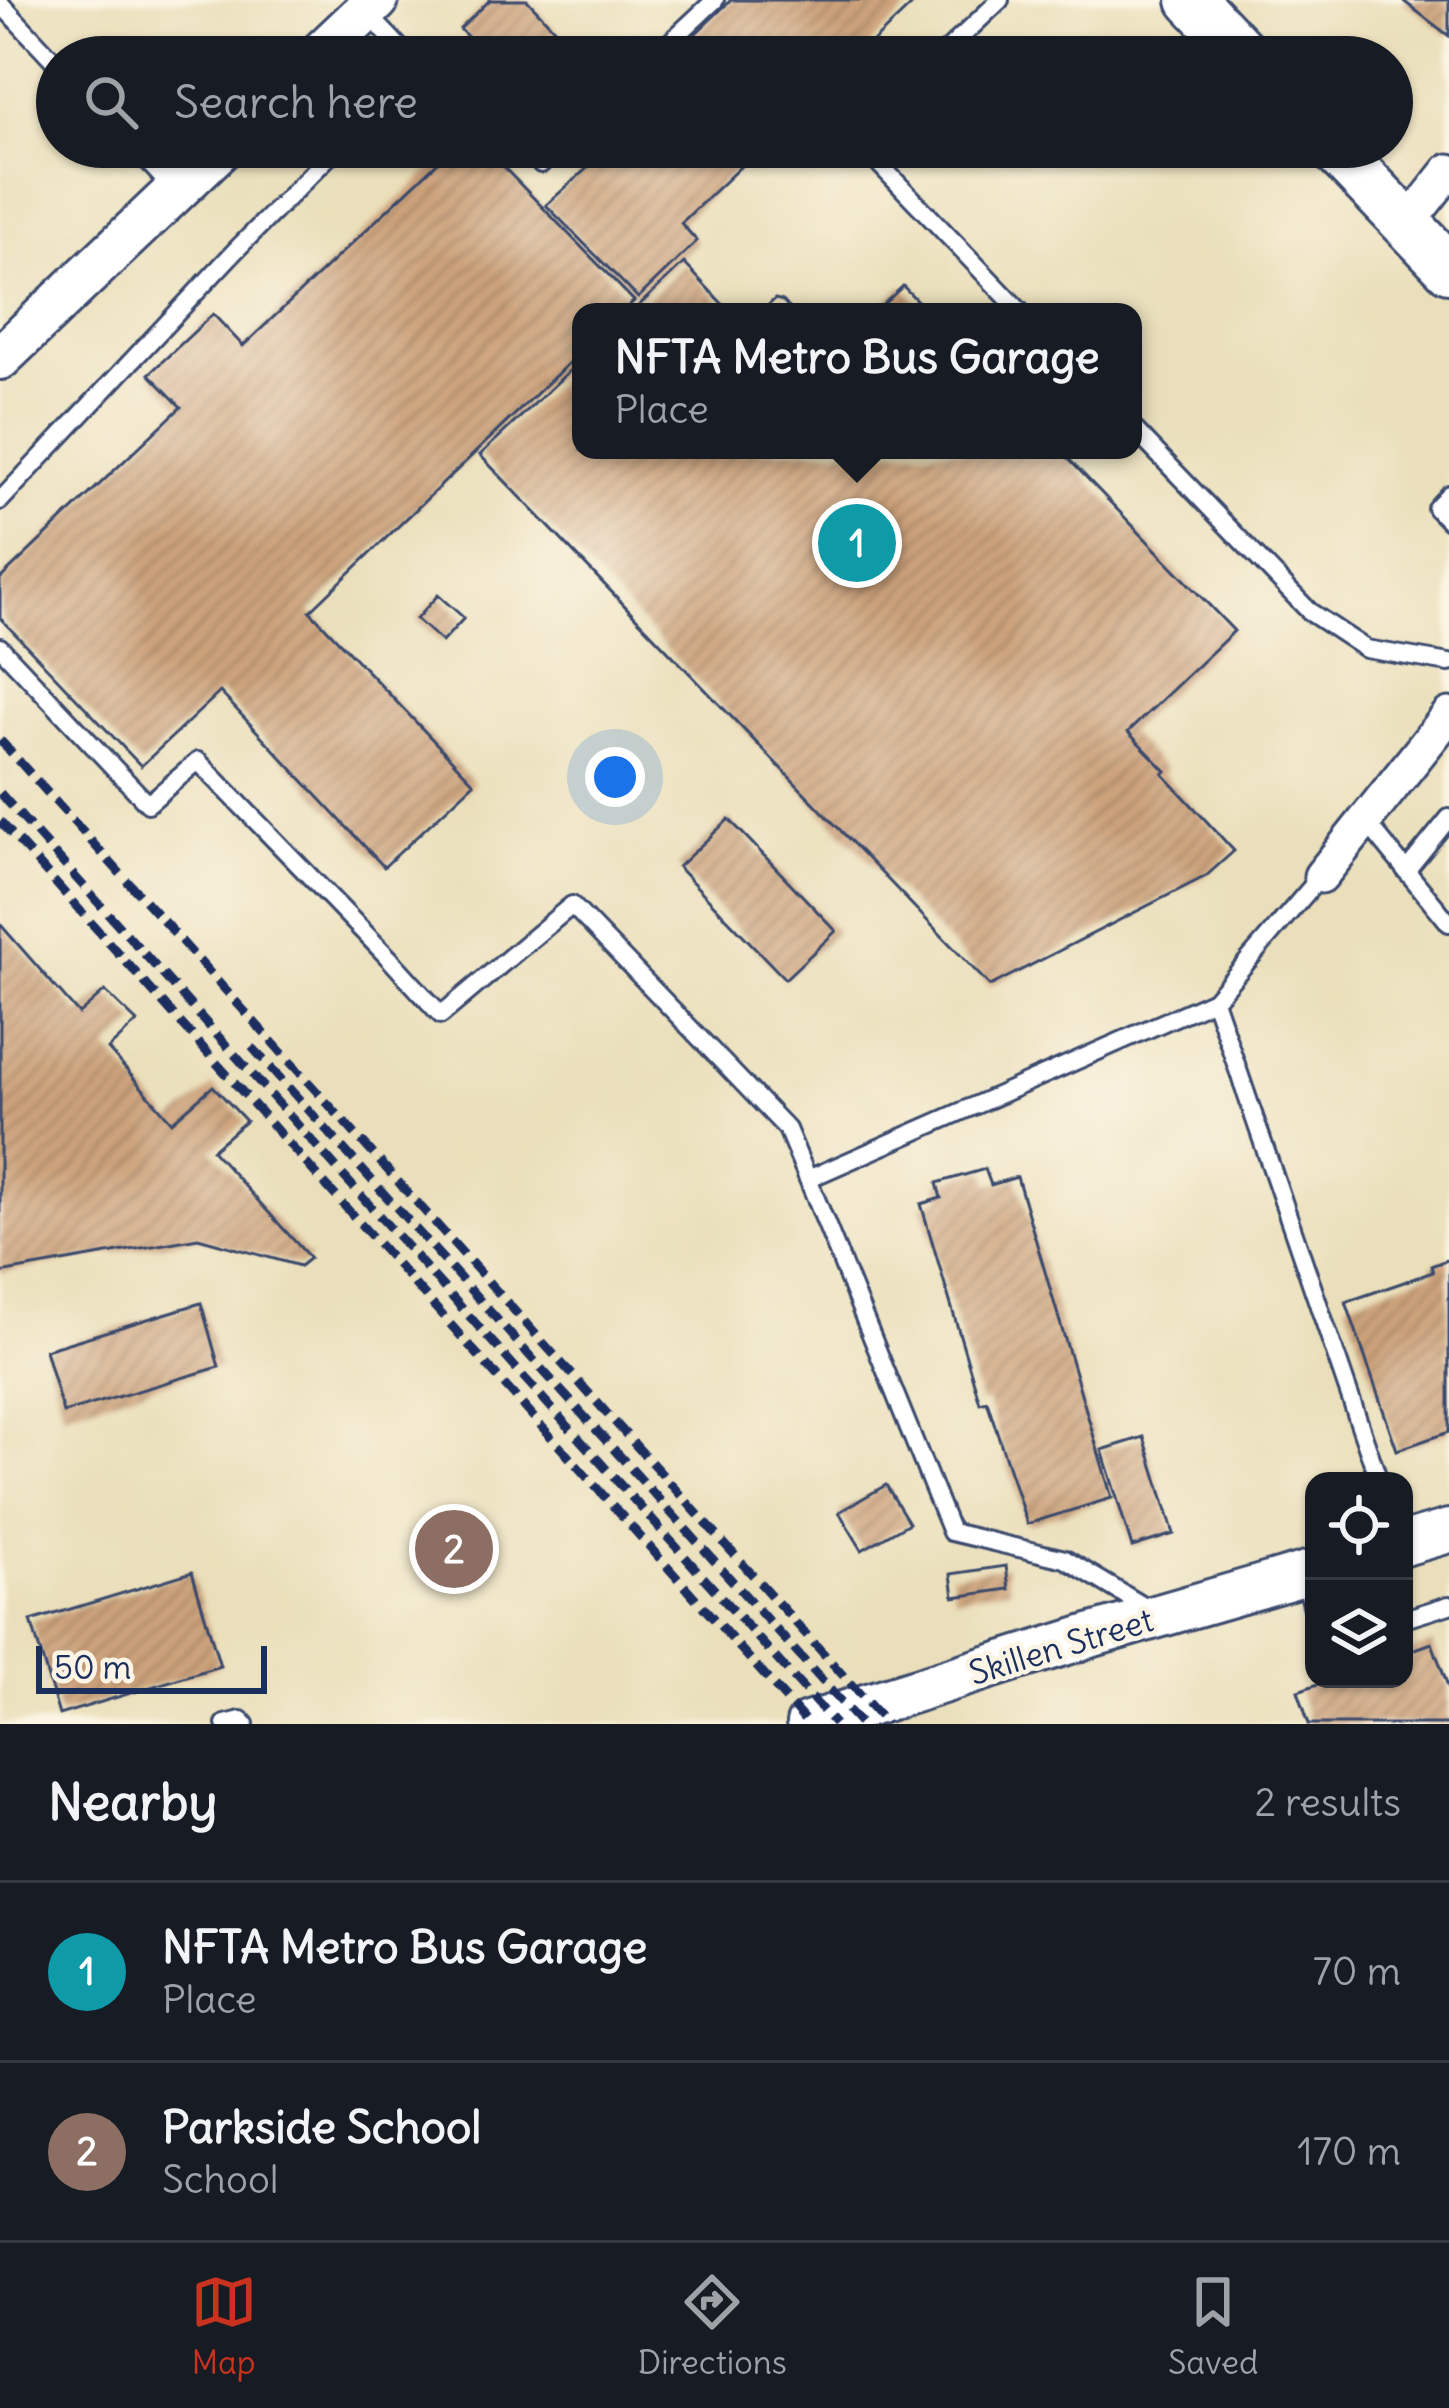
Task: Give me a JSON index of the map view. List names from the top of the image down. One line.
{"streets":{"street":["Skillen Street"]},"scale_bar":"50 m","page":{"search":"Search here","popup":["NFTA Metro Bus Garage","Place"],"pins":["1","2"],"scale":"50 m","heading":["Nearby","2 results"],"list":[{"mark":"1","name":"NFTA Metro Bus Garage","note":"Place","value":"70 m"},{"mark":"2","name":"Parkside School","note":"School","value":"170 m"}],"nav":["Map","Directions","Saved"]}}
